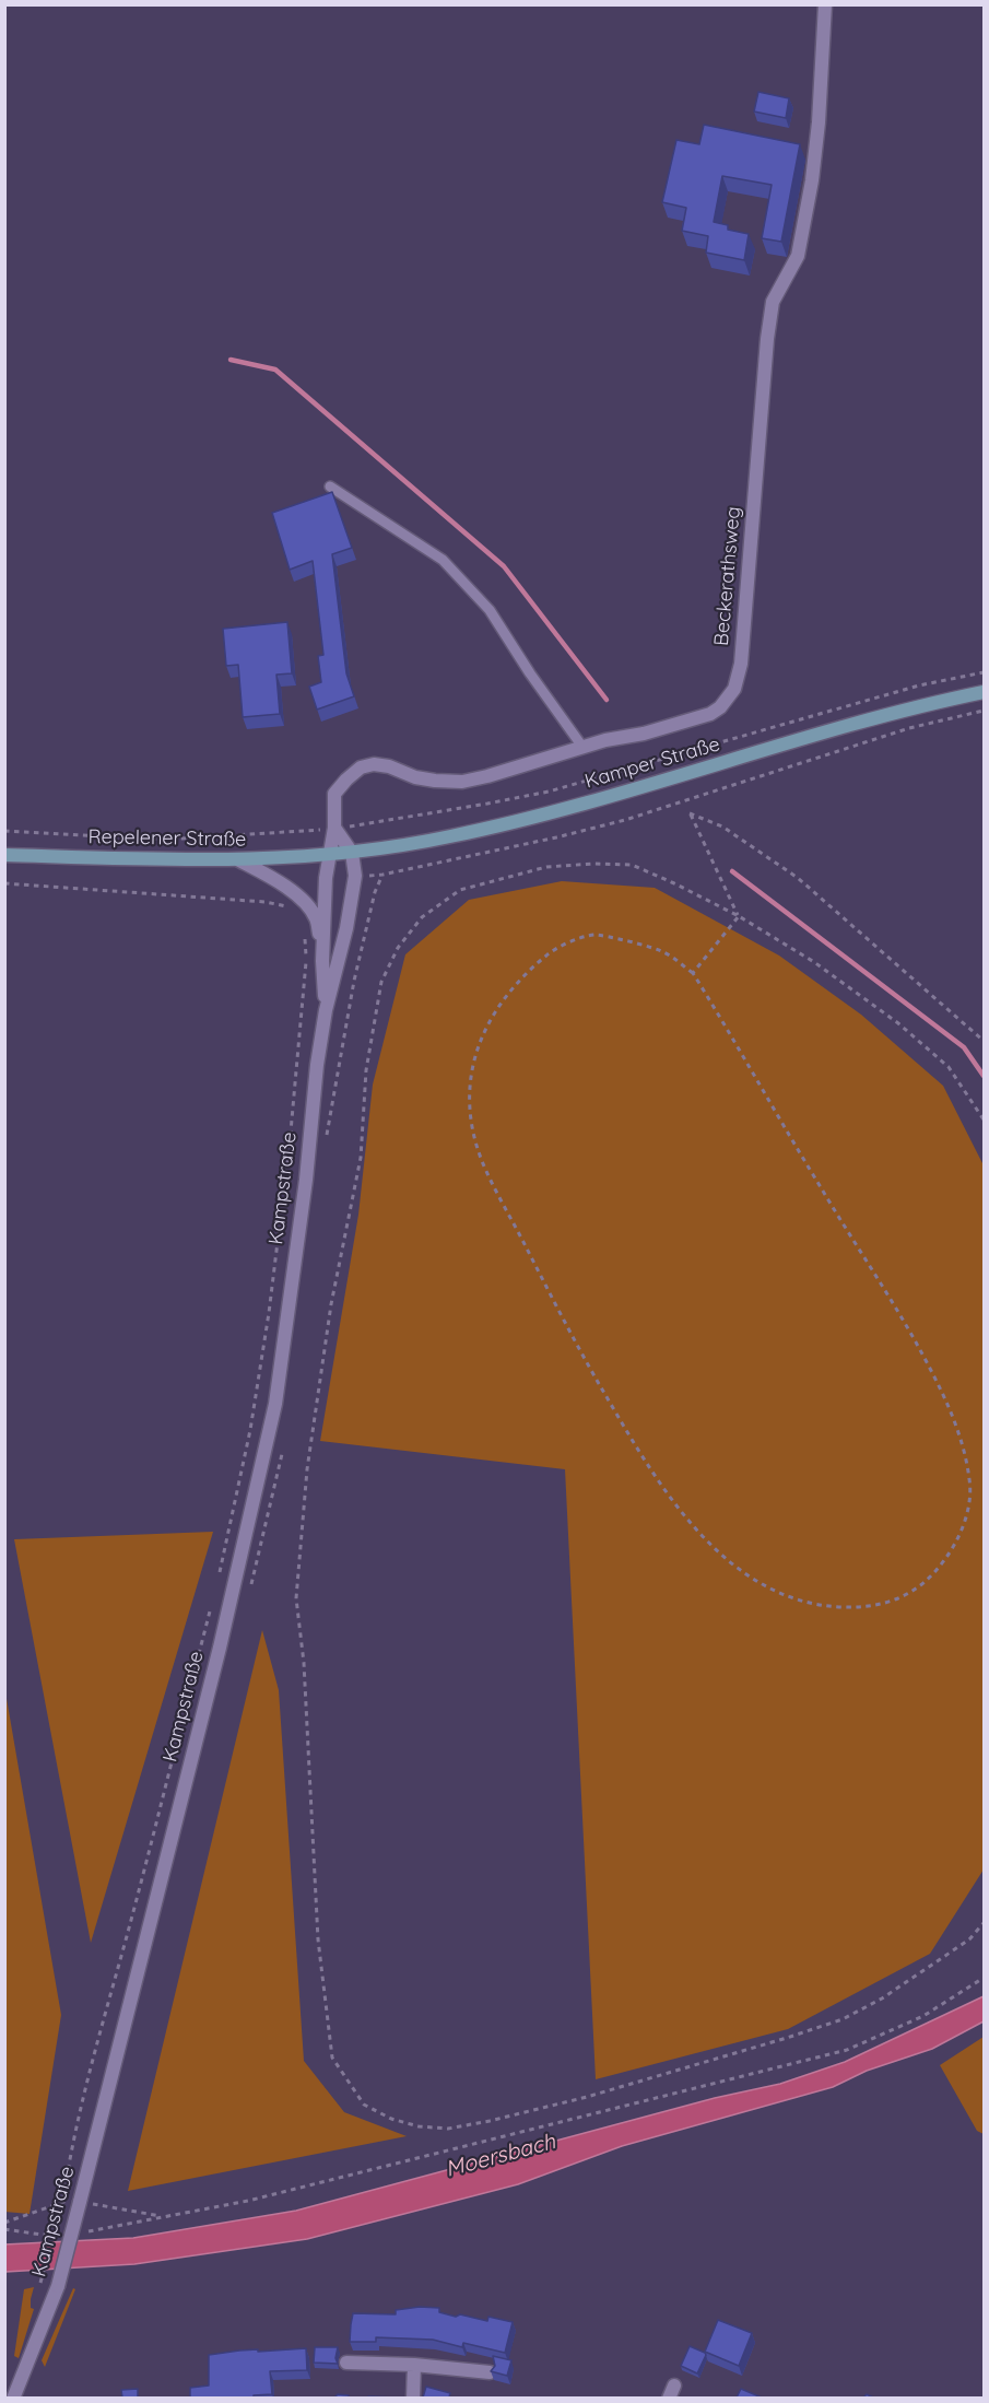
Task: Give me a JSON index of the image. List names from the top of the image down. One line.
{"streets":{"main road":["Kamper Straße","Repelener Straße"],"street":["Beckerathsweg","Kampstraße"]},"crossings":[["Beckerathsweg","Kamper Straße"],["Beckerathsweg","Repelener Straße"],["Beckerathsweg","Kampstraße"],["Kamper Straße","Repelener Straße"],["Kamper Straße","Kampstraße"],["Repelener Straße","Kampstraße"]],"water":["Moersbach"]}
